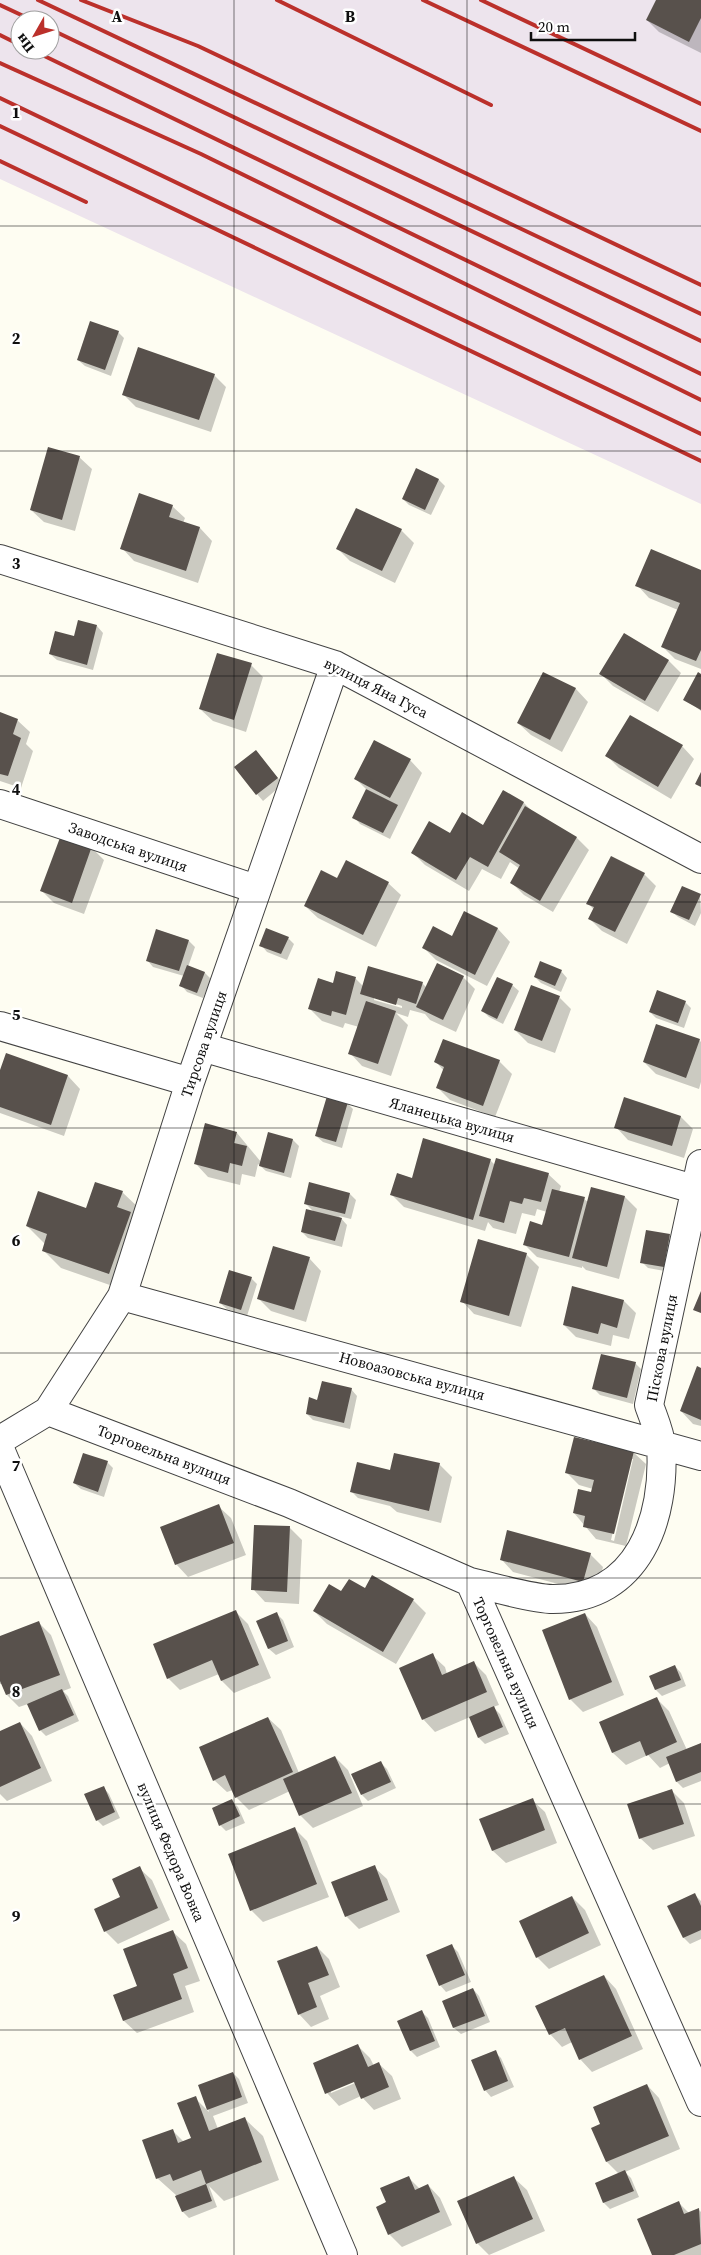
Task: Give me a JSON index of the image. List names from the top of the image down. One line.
{"streets":{"street":["вулиця Яна Гуса","Заводська вулиця","Тирсова вулиця","Яланецька вулиця","Піскова вулиця","Новоазовська вулиця","Торговельна вулиця","вулиця Федора Вовка"]},"crossings":[["вулиця Яна Гуса","Тирсова вулиця"],["Заводська вулиця","Тирсова вулиця"],["Тирсова вулиця","Яланецька вулиця"],["Тирсова вулиця","Новоазовська вулиця"],["Тирсова вулиця","Торговельна вулиця"],["Яланецька вулиця","Піскова вулиця"],["Піскова вулиця","Новоазовська вулиця"],["Піскова вулиця","Торговельна вулиця"]],"scale_bar":"20 m","north":"bottom left","grid":{"columns":["A","B"],"rows":["1","2","3","4","5","6","7","8","9"]}}
